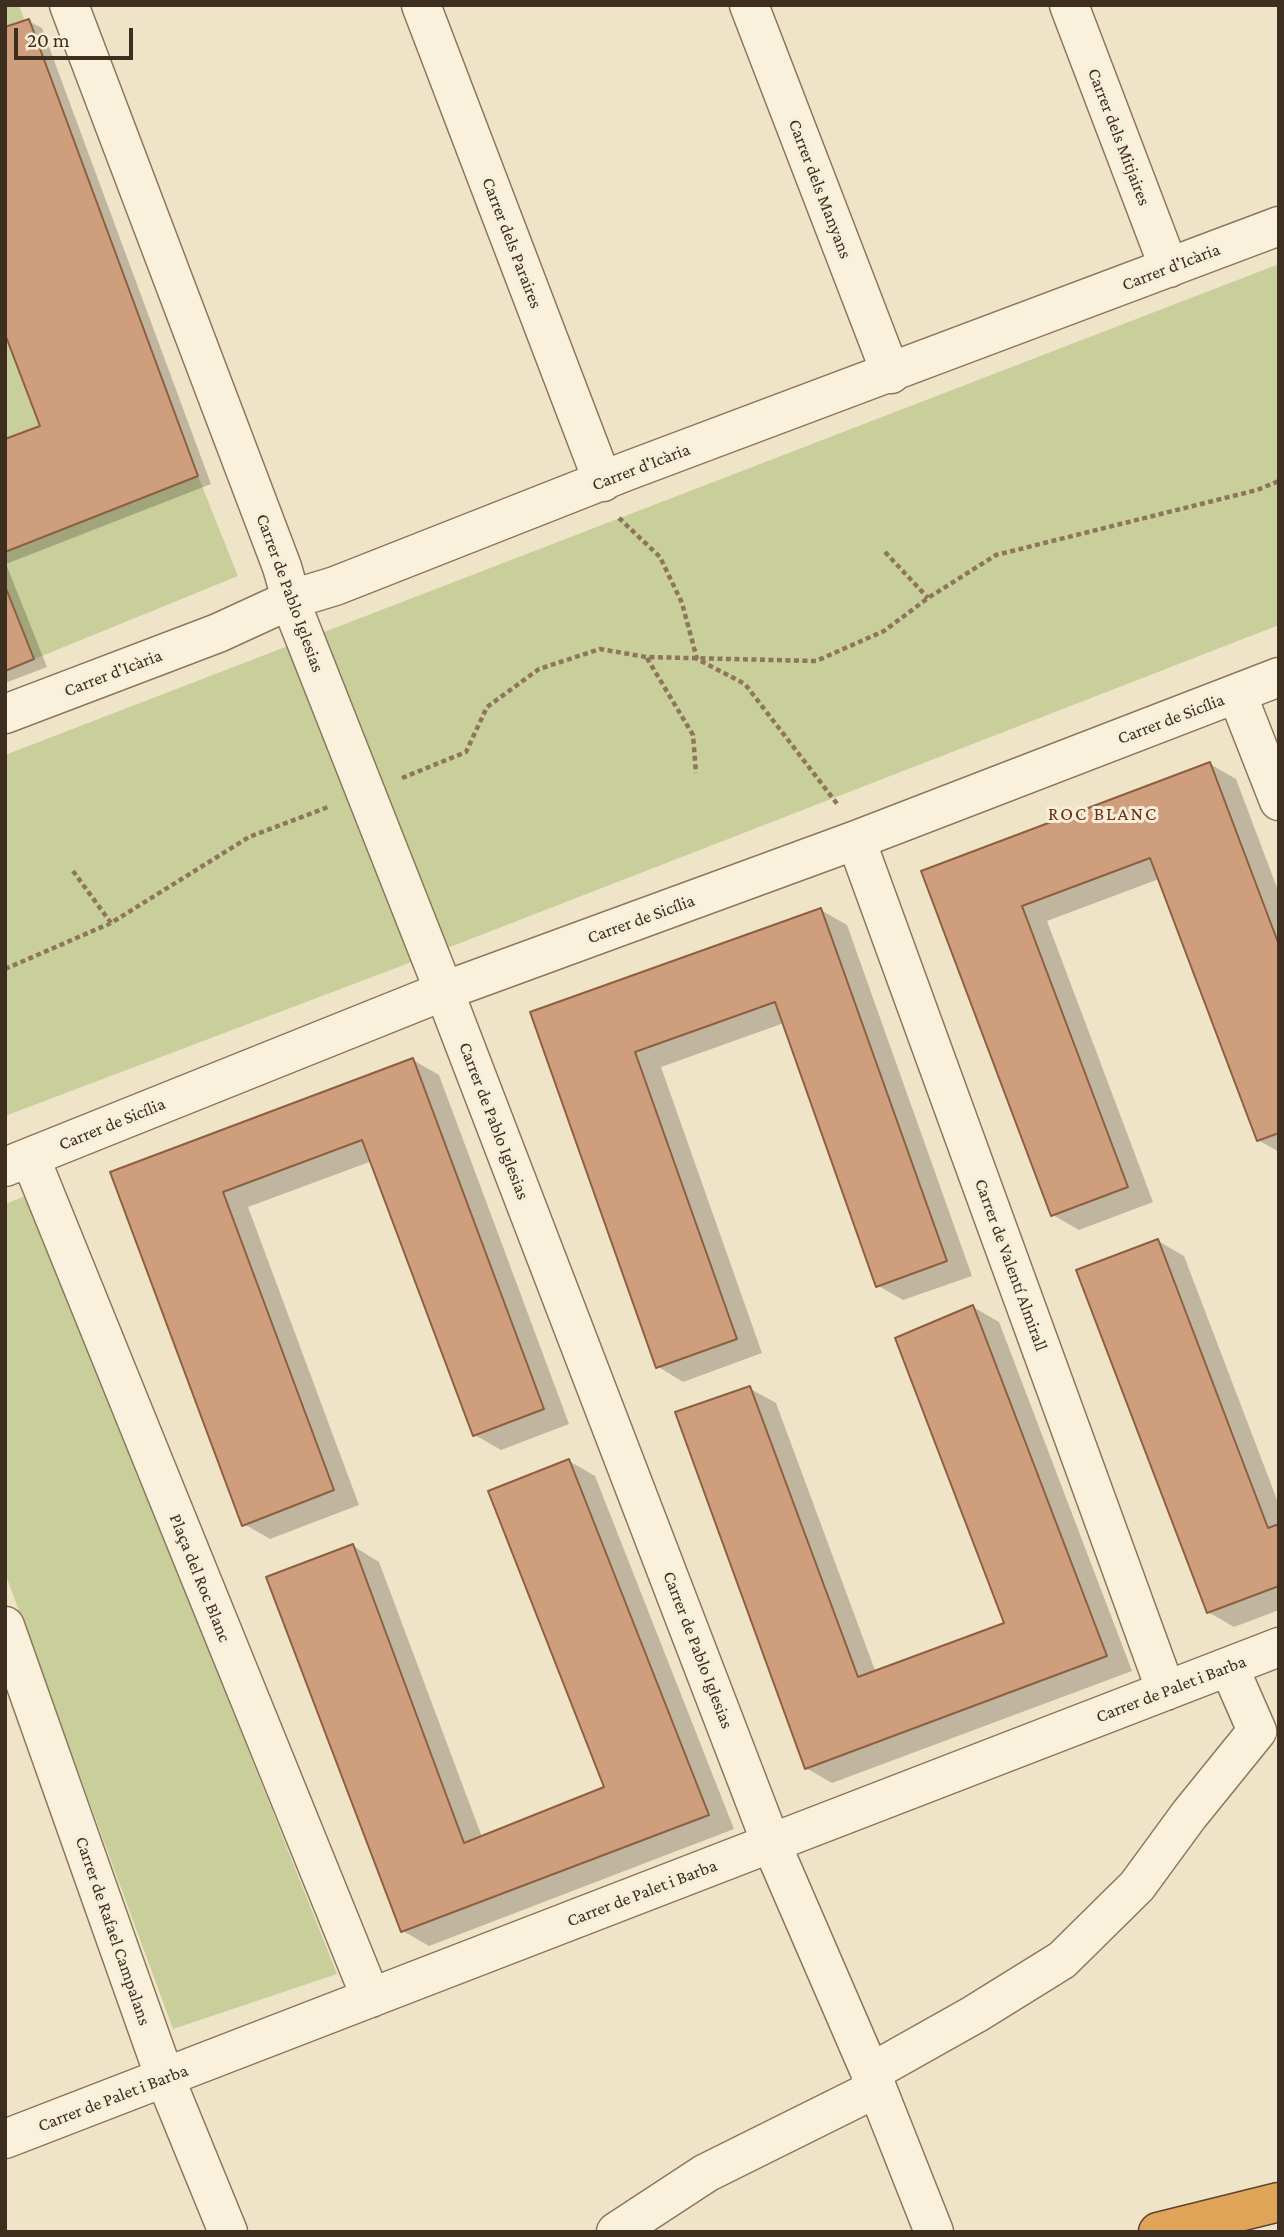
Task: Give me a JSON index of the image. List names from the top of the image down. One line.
{"streets":{"street":["Carrer dels Mitjaires","Carrer dels Manyans","Carrer dels Paraires","Carrer d'Icària","Carrer de Pablo Iglesias","Carrer de Sicília","Carrer de Valentí Almirall","Plaça del Roc Blanc","Carrer de Palet i Barba","Carrer de Rafael Campalans"]},"crossings":[["Carrer dels Mitjaires","Carrer d'Icària"],["Carrer dels Manyans","Carrer d'Icària"],["Carrer dels Paraires","Carrer d'Icària"],["Carrer d'Icària","Carrer de Pablo Iglesias"],["Carrer de Pablo Iglesias","Carrer de Sicília"],["Carrer de Pablo Iglesias","Carrer de Palet i Barba"],["Carrer de Sicília","Carrer de Valentí Almirall"],["Carrer de Sicília","Plaça del Roc Blanc"],["Carrer de Valentí Almirall","Carrer de Palet i Barba"],["Plaça del Roc Blanc","Carrer de Palet i Barba"],["Carrer de Palet i Barba","Carrer de Rafael Campalans"]],"districts":["ROC BLANC"],"scale_bar":"20 m"}
